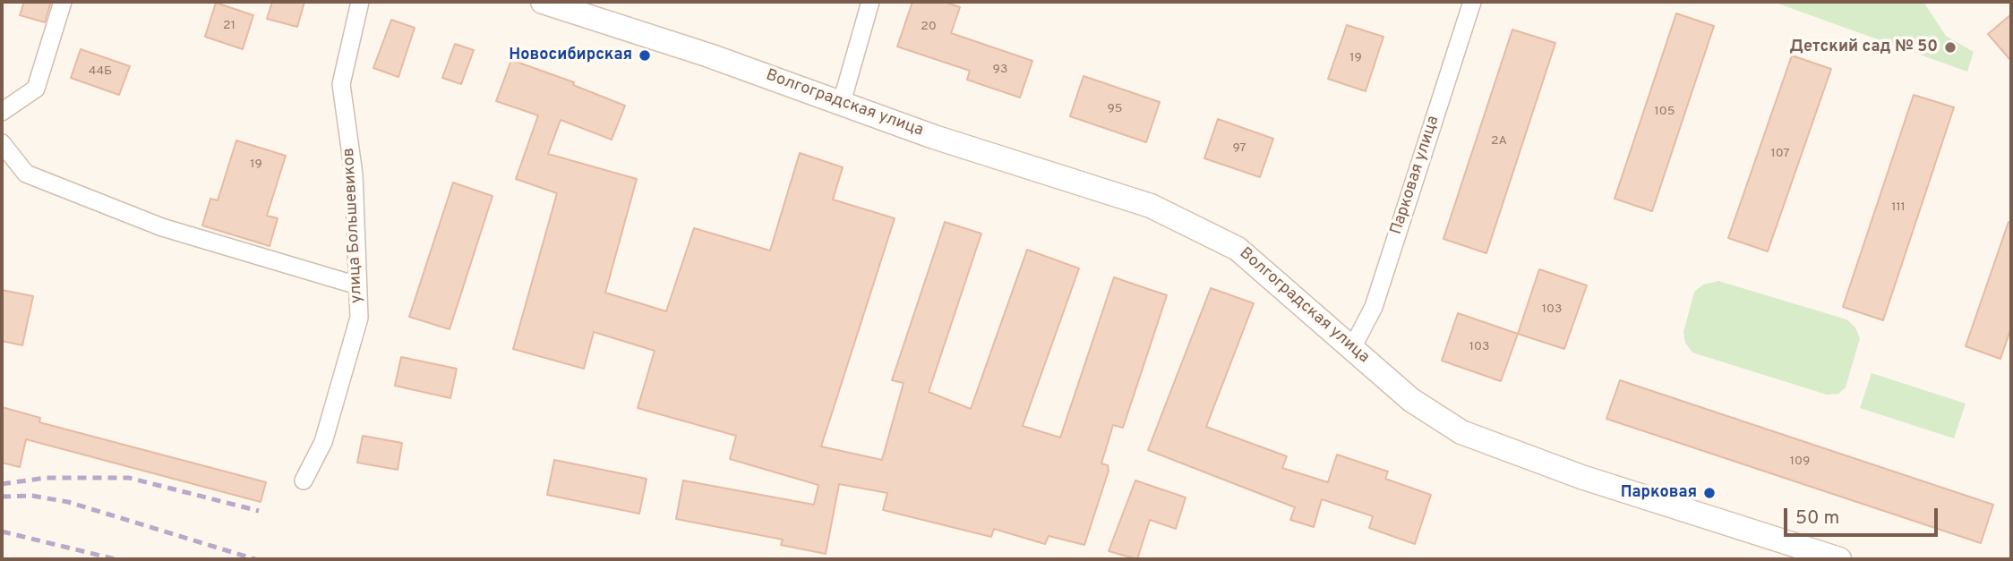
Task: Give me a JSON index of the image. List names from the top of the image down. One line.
{"streets":{"street":["Волгоградская улица","Парковая улица","улица Большевиков"]},"crossings":[["Волгоградская улица","Парковая улица"]],"places":["Детский сад № 50","Новосибирская","Парковая"],"house_numbers":["21","20","19","93","44Б","95","105","2А","97","107","19","111","103","103","109"],"scale_bar":"50 m"}
